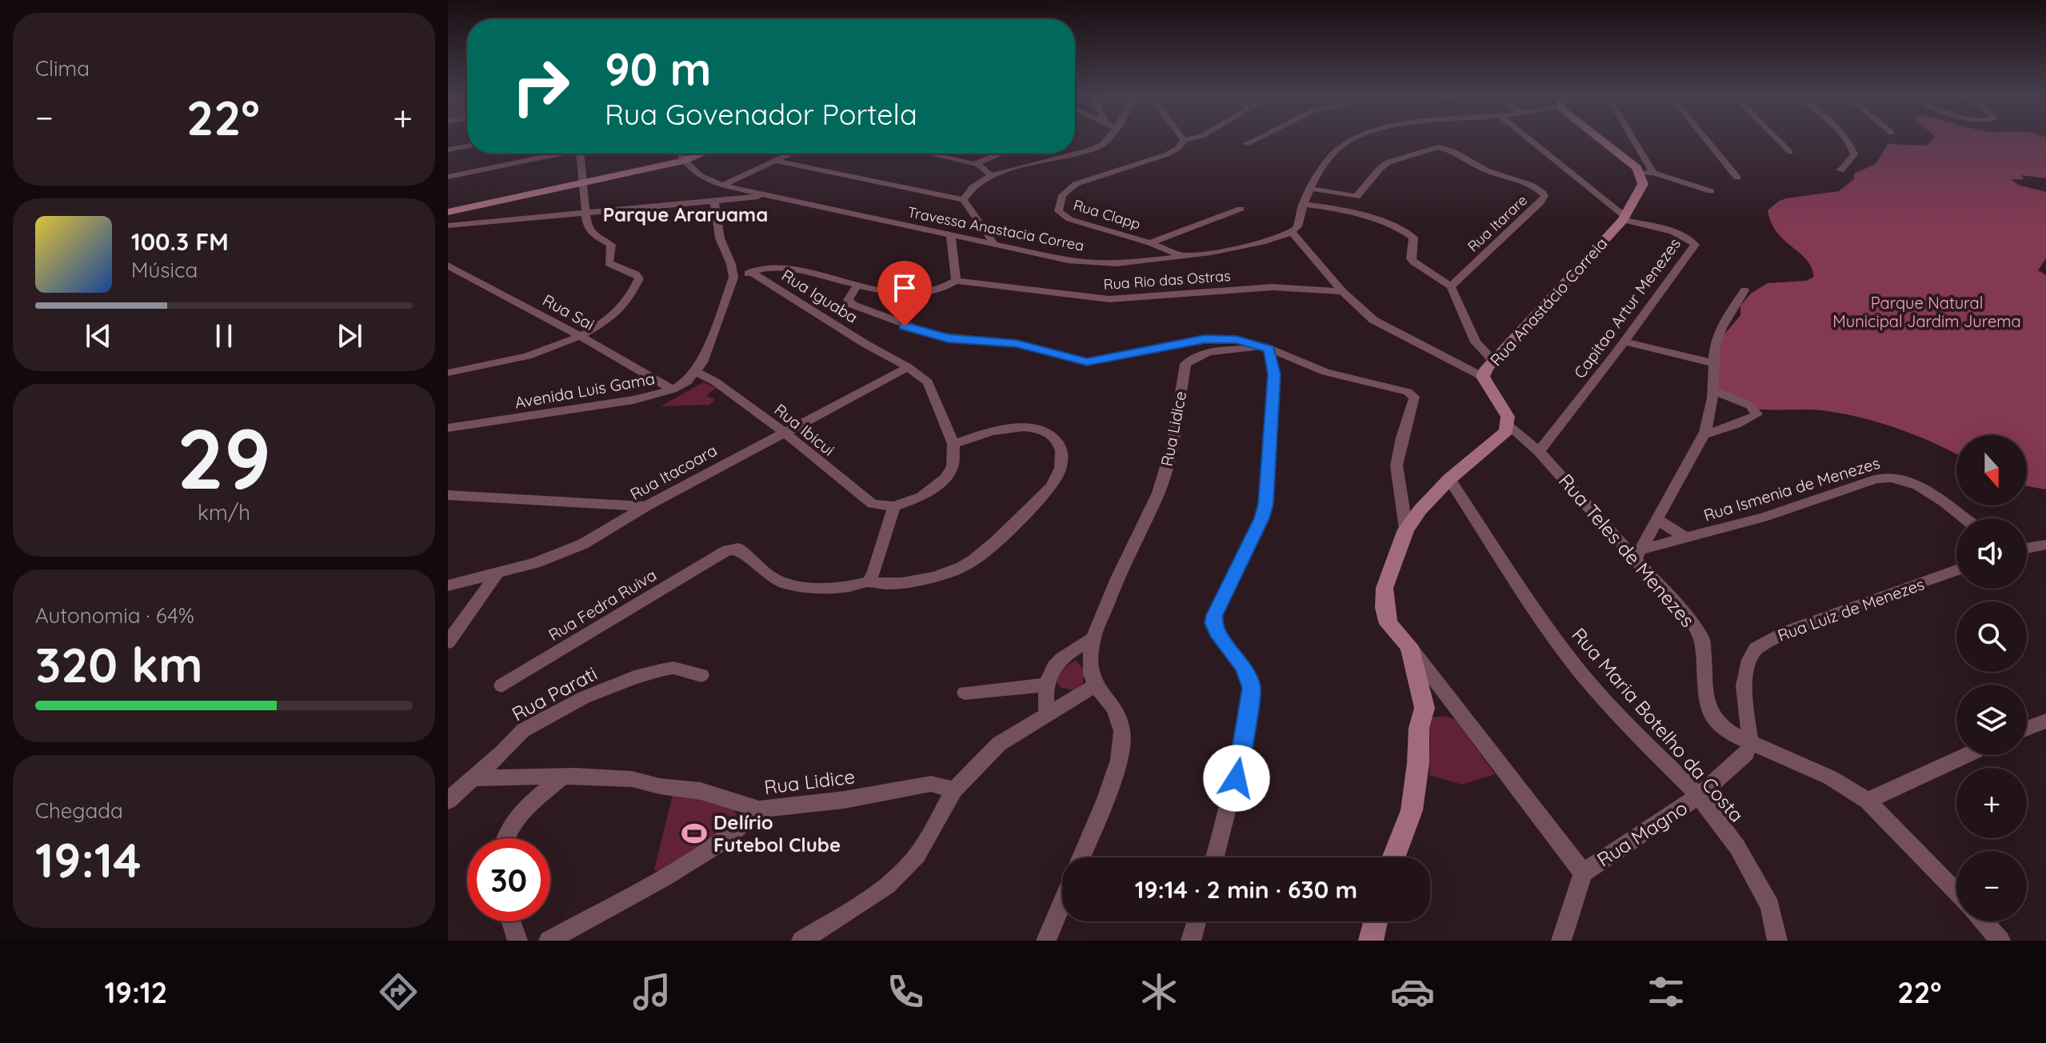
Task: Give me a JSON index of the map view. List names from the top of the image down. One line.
{"streets":{"main road":["Rua Anastácio Correia"],"street":["Rua Clapp","Rua Itarare","Travessa Anastacia Correa","Rua Rio das Ostras","Rua Iguaba","Capitao Artur Menezes","Rua Sai","Avenida Luis Gama","Rua Lidice","Rua Ibicui","Rua Itacoara","Rua Ismenia de Menezes","Rua Teles de Menezes","Rua Fedra Ruiva","Rua Luiz de Menezes","Rua Parati","Rua Maria Botelho da Costa","Rua Magno"]},"crossings":[["Rua Clapp","Travessa Anastacia Correa"],["Rua Iguaba","Rua Itacoara"],["Rua Anastácio Correia","Capitao Artur Menezes"],["Rua Anastácio Correia","Rua Teles de Menezes"],["Capitao Artur Menezes","Rua Teles de Menezes"],["Rua Sai","Avenida Luis Gama"],["Avenida Luis Gama","Rua Ibicui"],["Rua Lidice","Rua Parati"],["Rua Ibicui","Rua Itacoara"],["Rua Ismenia de Menezes","Rua Teles de Menezes"],["Rua Teles de Menezes","Rua Luiz de Menezes"],["Rua Teles de Menezes","Rua Magno"],["Rua Luiz de Menezes","Rua Magno"],["Rua Maria Botelho da Costa","Rua Magno"]],"districts":["Parque Araruama"],"parks":["Parque Natural Municipal Jardim Jurema"],"places":{"sports":["Delírio Futebol Clube"]},"north":"bottom","page":{"tile":["Clima",["29","km/h"],["Autonomia · 64%","320 km"],["Chegada","19:14"]],"turn":["90 m","Rua Govenador Portela"],"heat":["−","22°","+"],"song":["100.3 FM","Música"],"map_buttons":["+","−"],"limit":"30","trip":"19:14 · 2 min · 630 m","tabs":["19:12","22°"]}}
